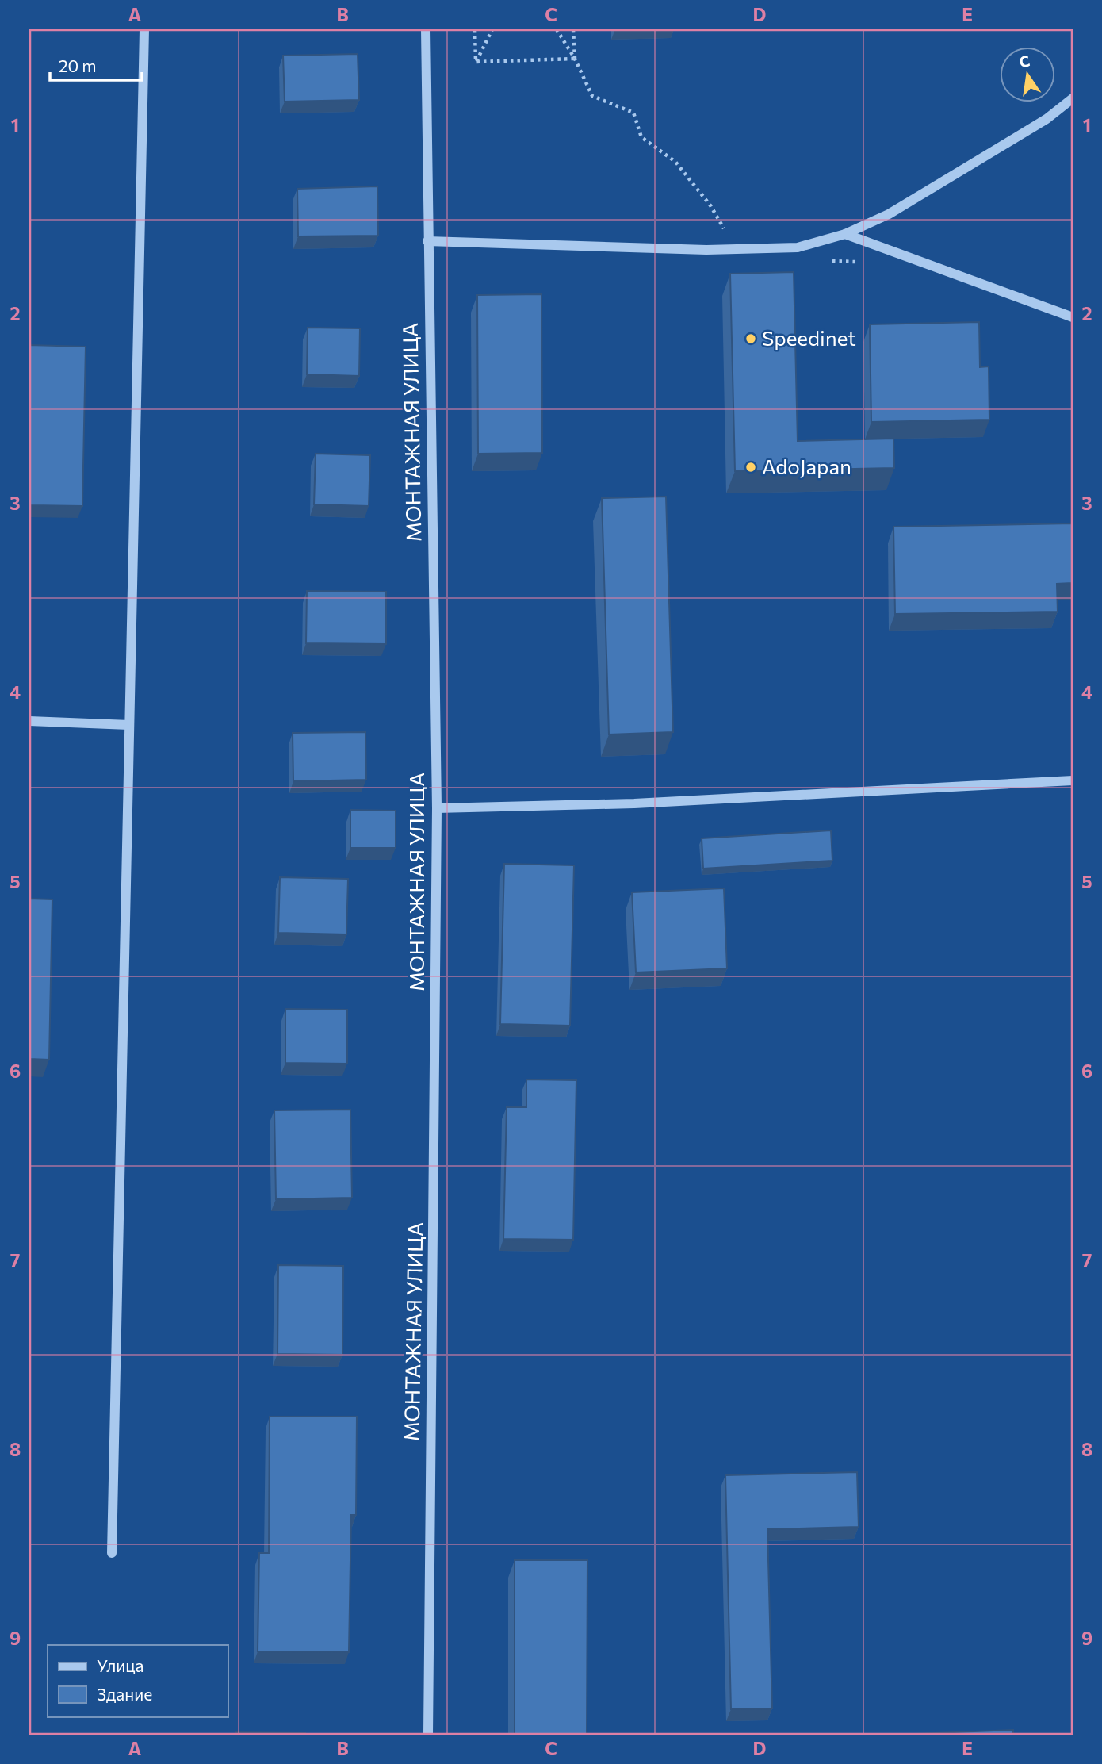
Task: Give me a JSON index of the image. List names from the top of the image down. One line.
{"streets":{"street":["МОНТАЖНАЯ УЛИЦА"]},"places":["Speedinet","AdoJapan"],"legend":["Улица","Здание"],"scale_bar":"20 m","north":"top","grid":{"columns":["A","B","C","D","E"],"rows":["1","2","3","4","5","6","7","8","9"]}}
